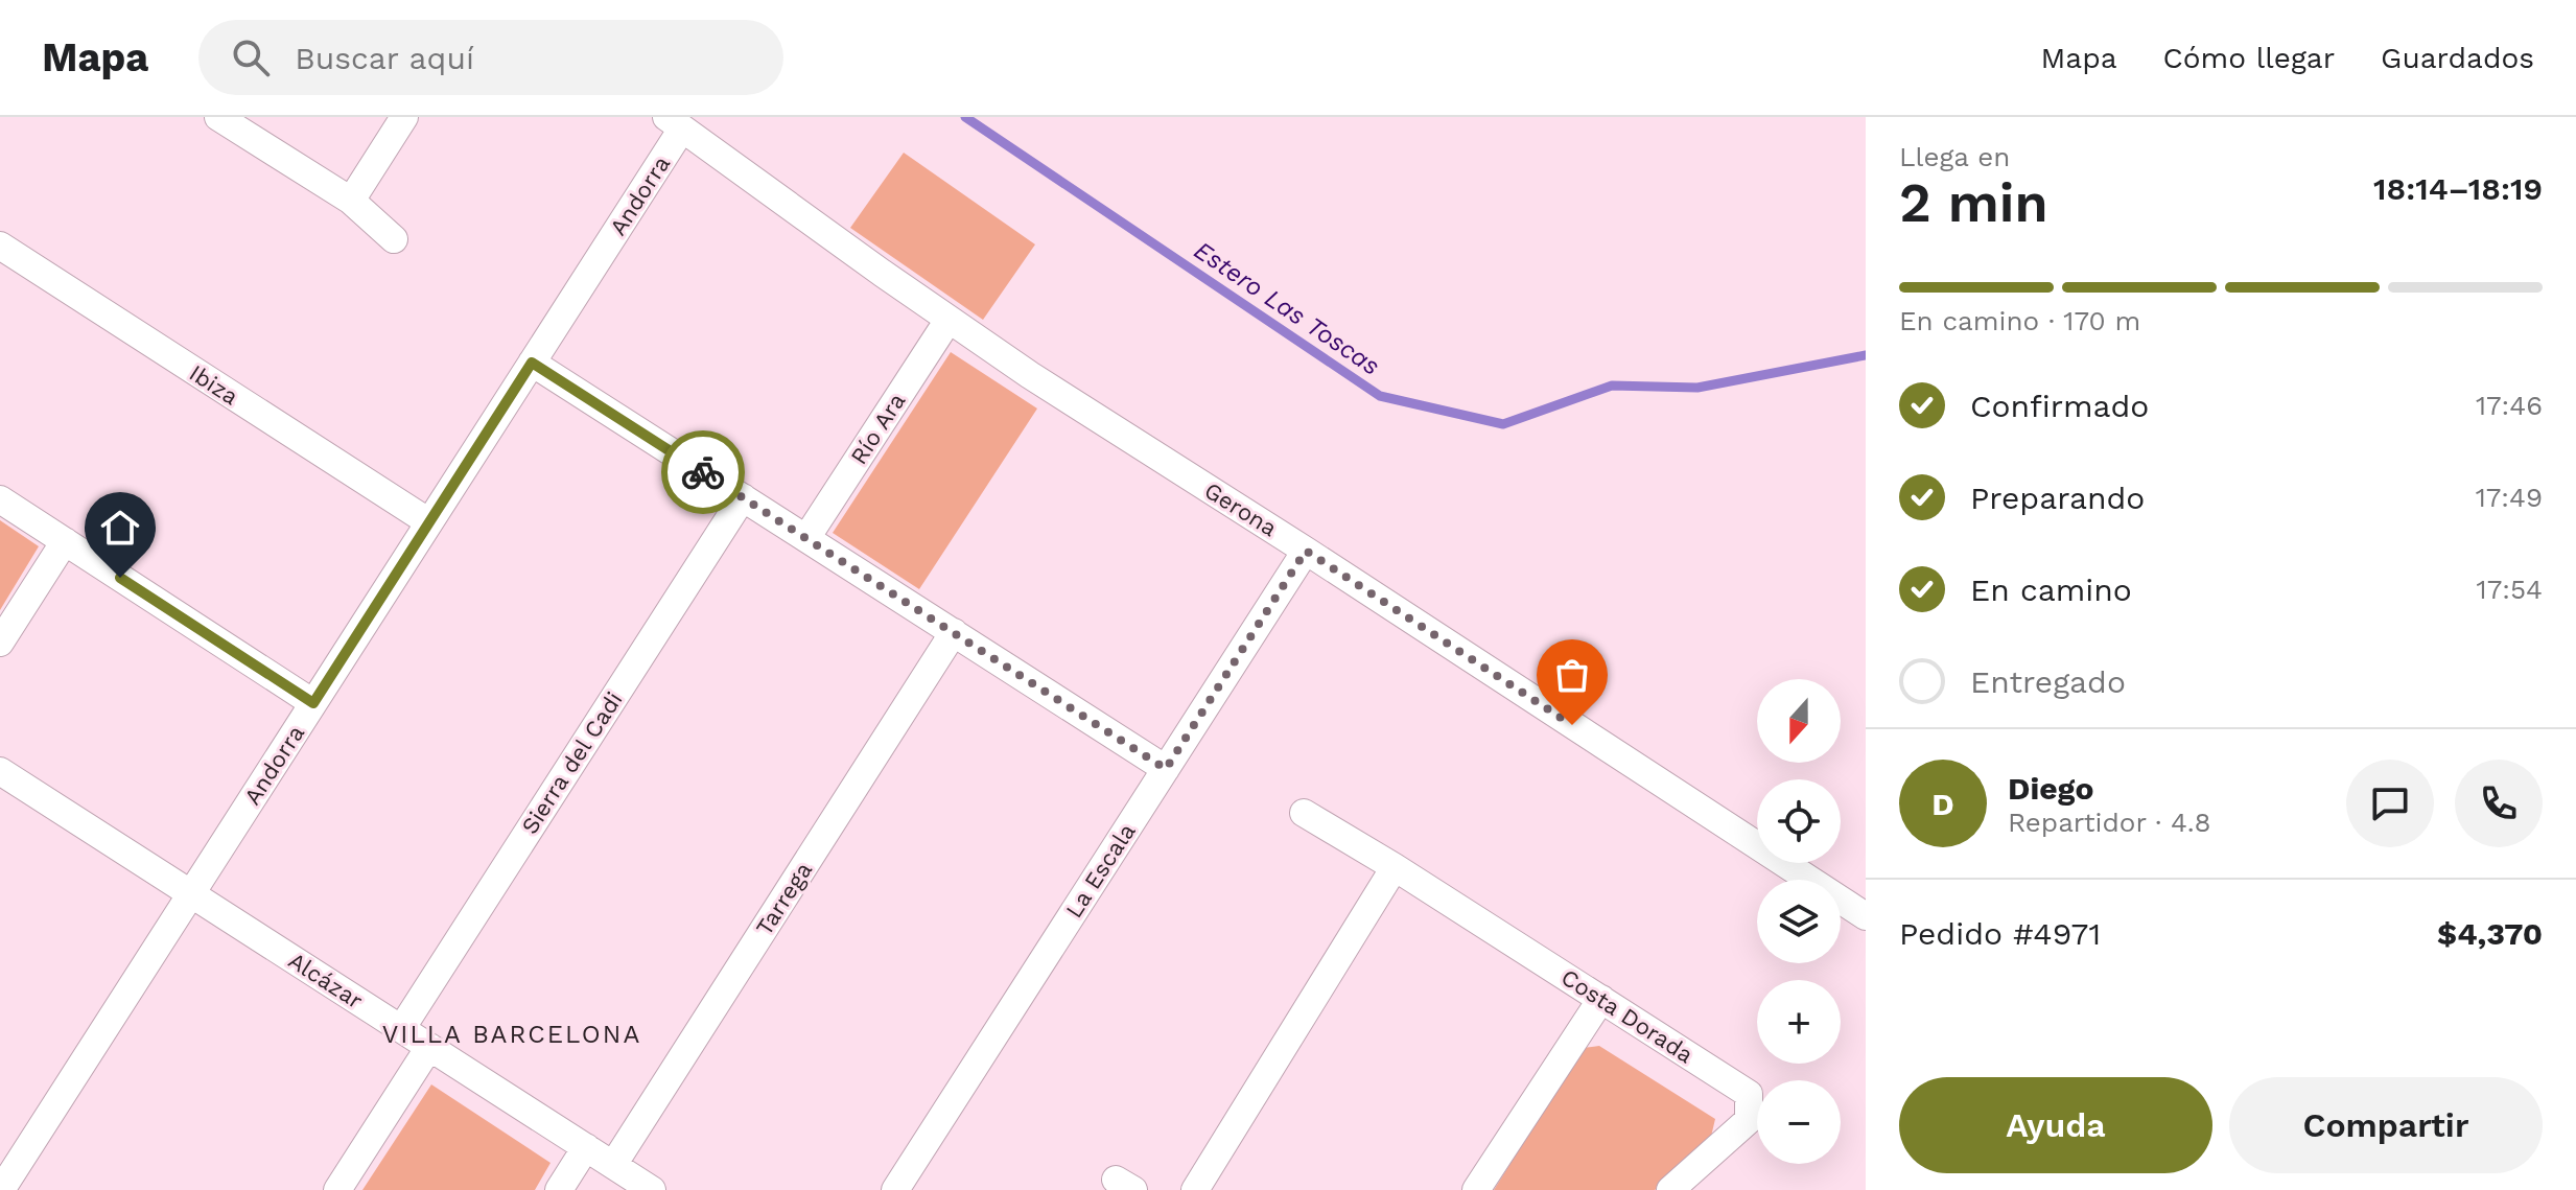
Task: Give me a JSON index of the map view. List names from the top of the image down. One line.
{"streets":{"street":["Andorra","Ibiza","Río Ara","Gerona","Sierra del Cadi","La Escala","Tarrega","Alcázar","Costa Dorada"]},"crossings":[["Andorra","Ibiza"],["Andorra","Gerona"],["Andorra","Alcázar"],["Río Ara","Gerona"],["Gerona","La Escala"],["Sierra del Cadi","Alcázar"],["Tarrega","Alcázar"]],"districts":["VILLA BARCELONA"],"water":["Estero Las Toscas"],"north":"bottom","page":{"header":"Mapa","search":"Buscar aquí","nav":["Mapa","Cómo llegar","Guardados"],"heading":["2 min","Llega en","18:14–18:19"],"panel":["Diego","Repartidor · 4.8","Pedido #4971","$4,370"],"bar":"En camino · 170 m","list":[["Confirmado","17:46"],["Preparando","17:49"],["En camino","17:54"],"Entregado"],"map_buttons":["+","−"],"round":"D","buttons":["Ayuda","Compartir"]}}
